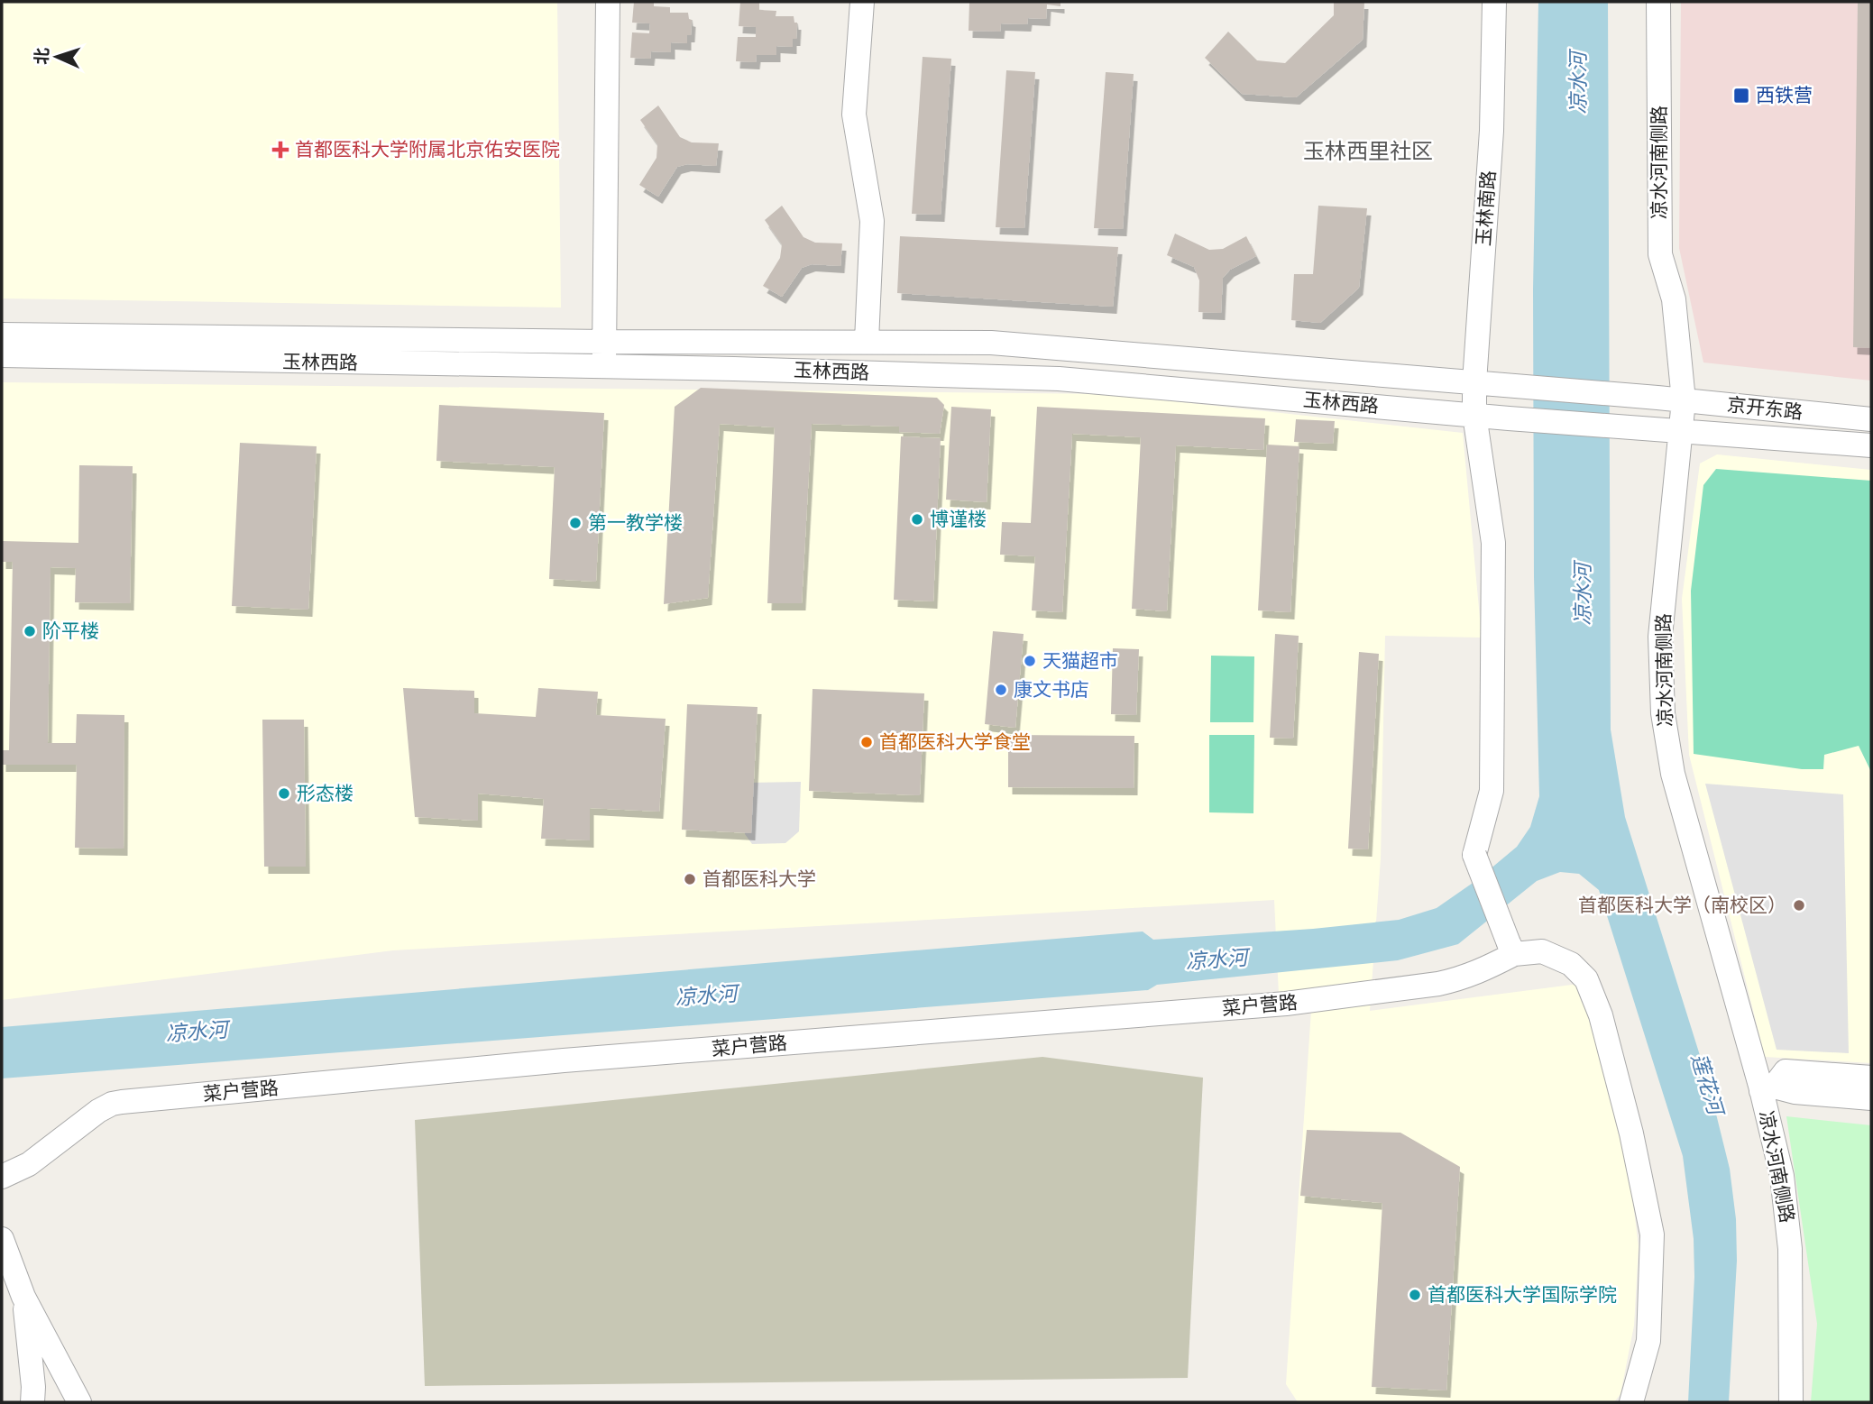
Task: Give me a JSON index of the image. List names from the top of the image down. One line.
{"streets":{"street":["凉水河南侧路","玉林南路","玉林西路","京开东路","菜户营路"]},"crossings":[["凉水河南侧路","玉林西路"],["凉水河南侧路","京开东路"],["玉林南路","玉林西路"],["玉林南路","菜户营路"],["玉林西路","京开东路"]],"districts":["玉林西里社区"],"water":["凉水河","莲花河"],"places":{"transit":["西铁营"],"health":["首都医科大学附属北京佑安医院"],"other":["博谨楼","第一教学楼","阶平楼","天猫超市","康文书店","首都医科大学食堂","形态楼","首都医科大学","首都医科大学（南校区）","首都医科大学国际学院"]},"north":"left"}
